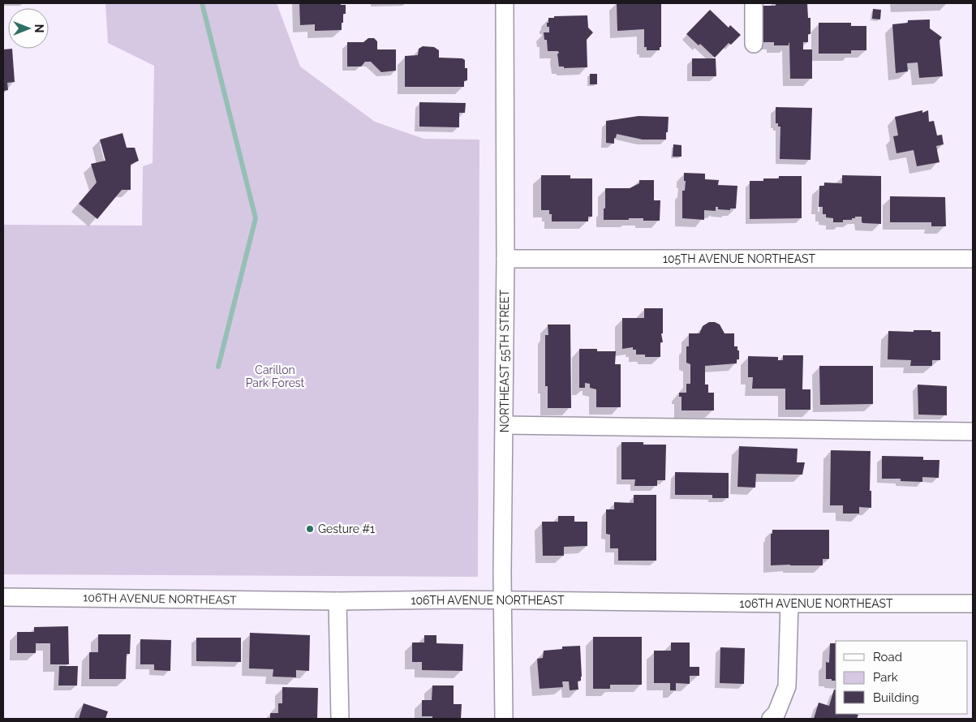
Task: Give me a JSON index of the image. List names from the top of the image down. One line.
{"streets":{"street":["105TH AVENUE NORTHEAST","NORTHEAST 55TH STREET","106TH AVENUE NORTHEAST"]},"crossings":[["105TH AVENUE NORTHEAST","NORTHEAST 55TH STREET"],["NORTHEAST 55TH STREET","106TH AVENUE NORTHEAST"]],"parks":["Carillon Park Forest"],"places":["Gesture #1"],"legend":["Road","Park","Building"],"north":"right"}
